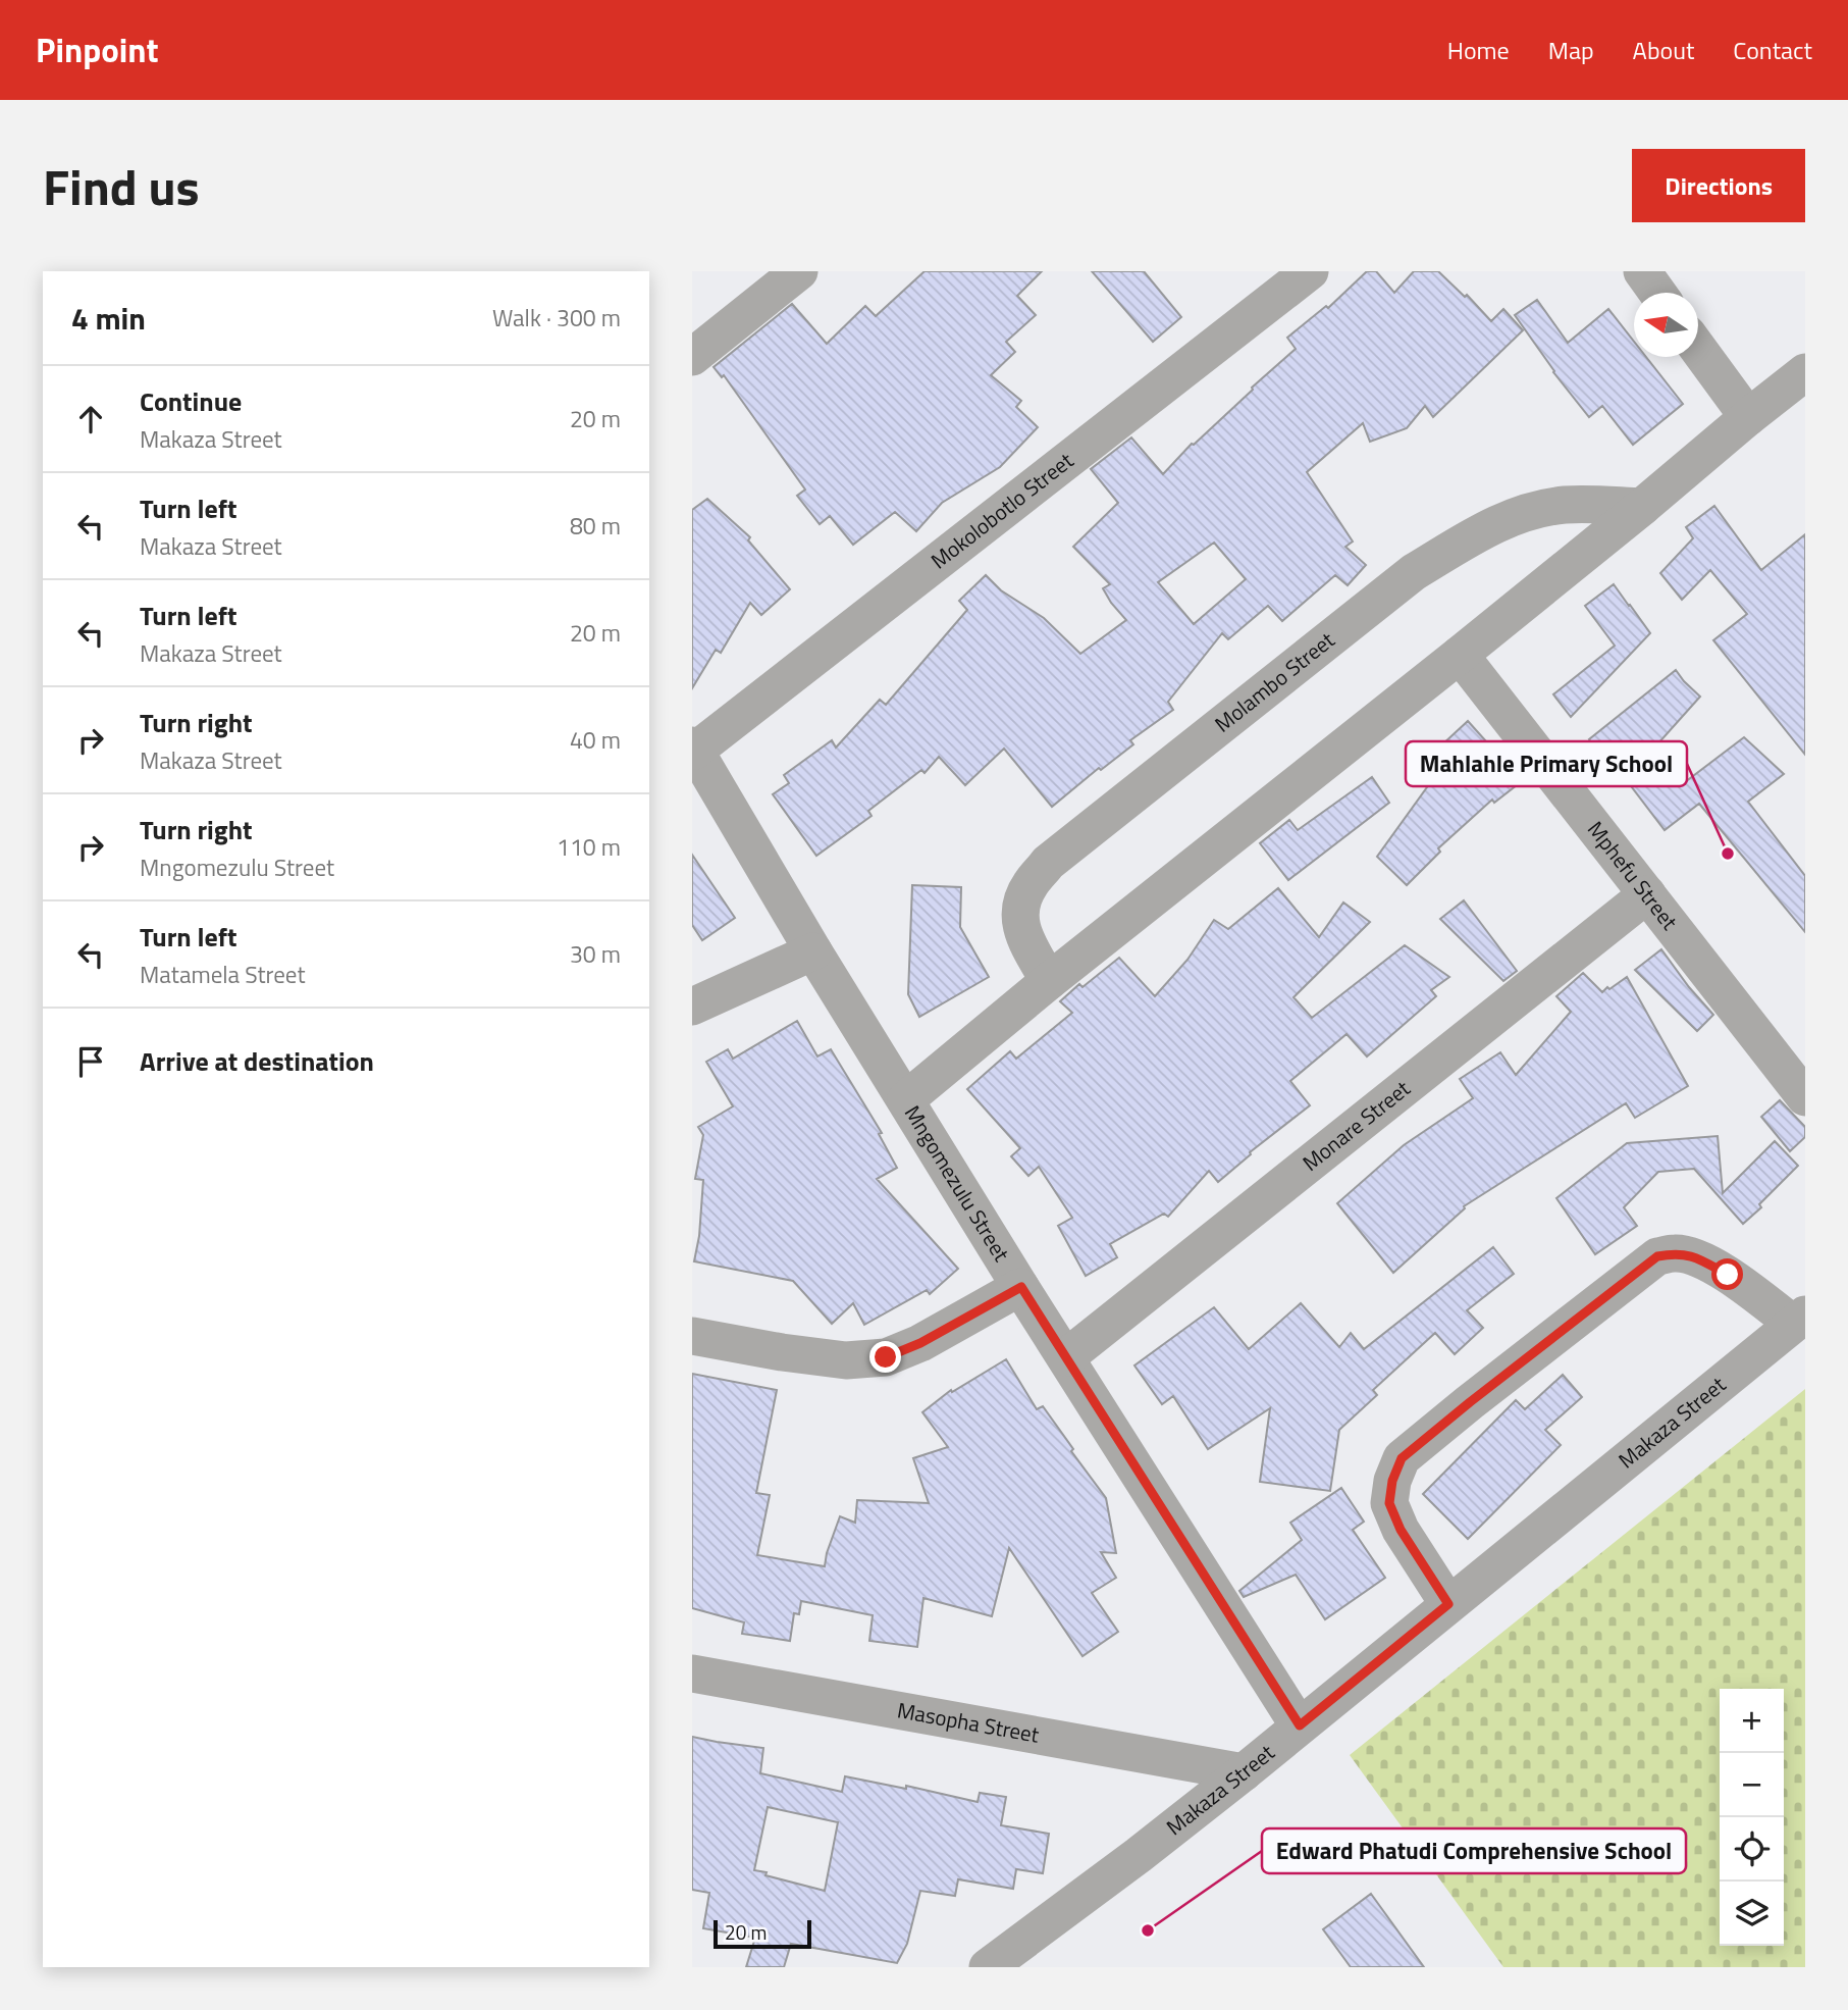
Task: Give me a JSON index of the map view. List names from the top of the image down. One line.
{"streets":{"street":["Mokolobotlo Street","Molambo Street","Mphefu Street","Monare Street","Mngomezulu Street","Makaza Street","Masopha Street"]},"crossings":[["Mokolobotlo Street","Mngomezulu Street"],["Mphefu Street","Monare Street"],["Monare Street","Mngomezulu Street"],["Mngomezulu Street","Makaza Street"],["Makaza Street","Masopha Street"]],"places":["Mahlahle Primary School","Edward Phatudi Comprehensive School"],"scale_bar":"20 m","north":"left","page":{"header":"Pinpoint","nav":["Home","Map","About","Contact"],"title":"Find us","buttons":"Directions","heading":["4 min","Walk · 300 m"],"list":[["Continue","Makaza Street","20 m"],["Turn left","Makaza Street","80 m"],["Turn left","Makaza Street","20 m"],["Turn right","Makaza Street","40 m"],["Turn right","Mngomezulu Street","110 m"],["Turn left","Matamela Street","30 m"],"Arrive at destination"],"map_buttons":["+","−"],"scale":"20 m"}}
